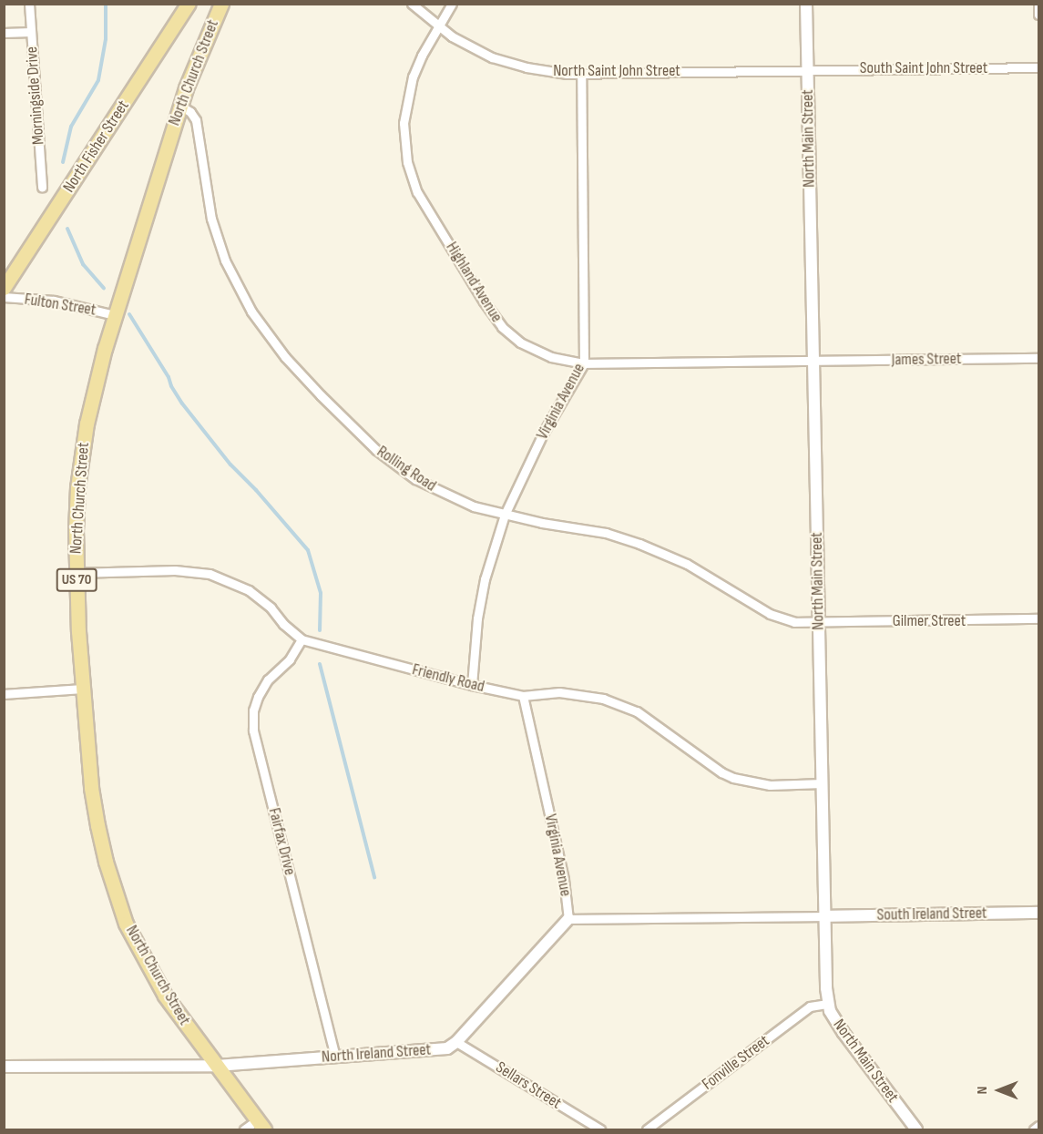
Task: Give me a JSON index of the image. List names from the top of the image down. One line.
{"streets":{"main road":["North Church Street","North Fisher Street","US 70"],"street":["South Saint John Street","North Saint John Street","Morningside Drive","North Main Street","Highland Avenue","Fulton Street","James Street","Virginia Avenue","Rolling Road","Gilmer Street","Friendly Road","Fairfax Drive","South Ireland Street","North Ireland Street","Fonville Street","Sellars Street"]},"crossings":[["South Saint John Street","North Saint John Street"],["South Saint John Street","North Main Street"],["North Saint John Street","North Main Street"],["North Saint John Street","Highland Avenue"],["North Saint John Street","Virginia Avenue"],["North Church Street","Fulton Street"],["North Church Street","Rolling Road"],["North Church Street","Friendly Road"],["North Church Street","North Ireland Street"],["North Main Street","Highland Avenue"],["North Main Street","James Street"],["North Main Street","Rolling Road"],["North Main Street","Gilmer Street"],["North Main Street","Friendly Road"],["North Main Street","South Ireland Street"],["North Main Street","Fonville Street"],["Highland Avenue","James Street"],["Highland Avenue","Virginia Avenue"],["Virginia Avenue","Rolling Road"],["Virginia Avenue","Friendly Road"],["Rolling Road","Gilmer Street"],["Friendly Road","Fairfax Drive"],["Fairfax Drive","North Ireland Street"],["North Ireland Street","Sellars Street"]],"north":"left"}
